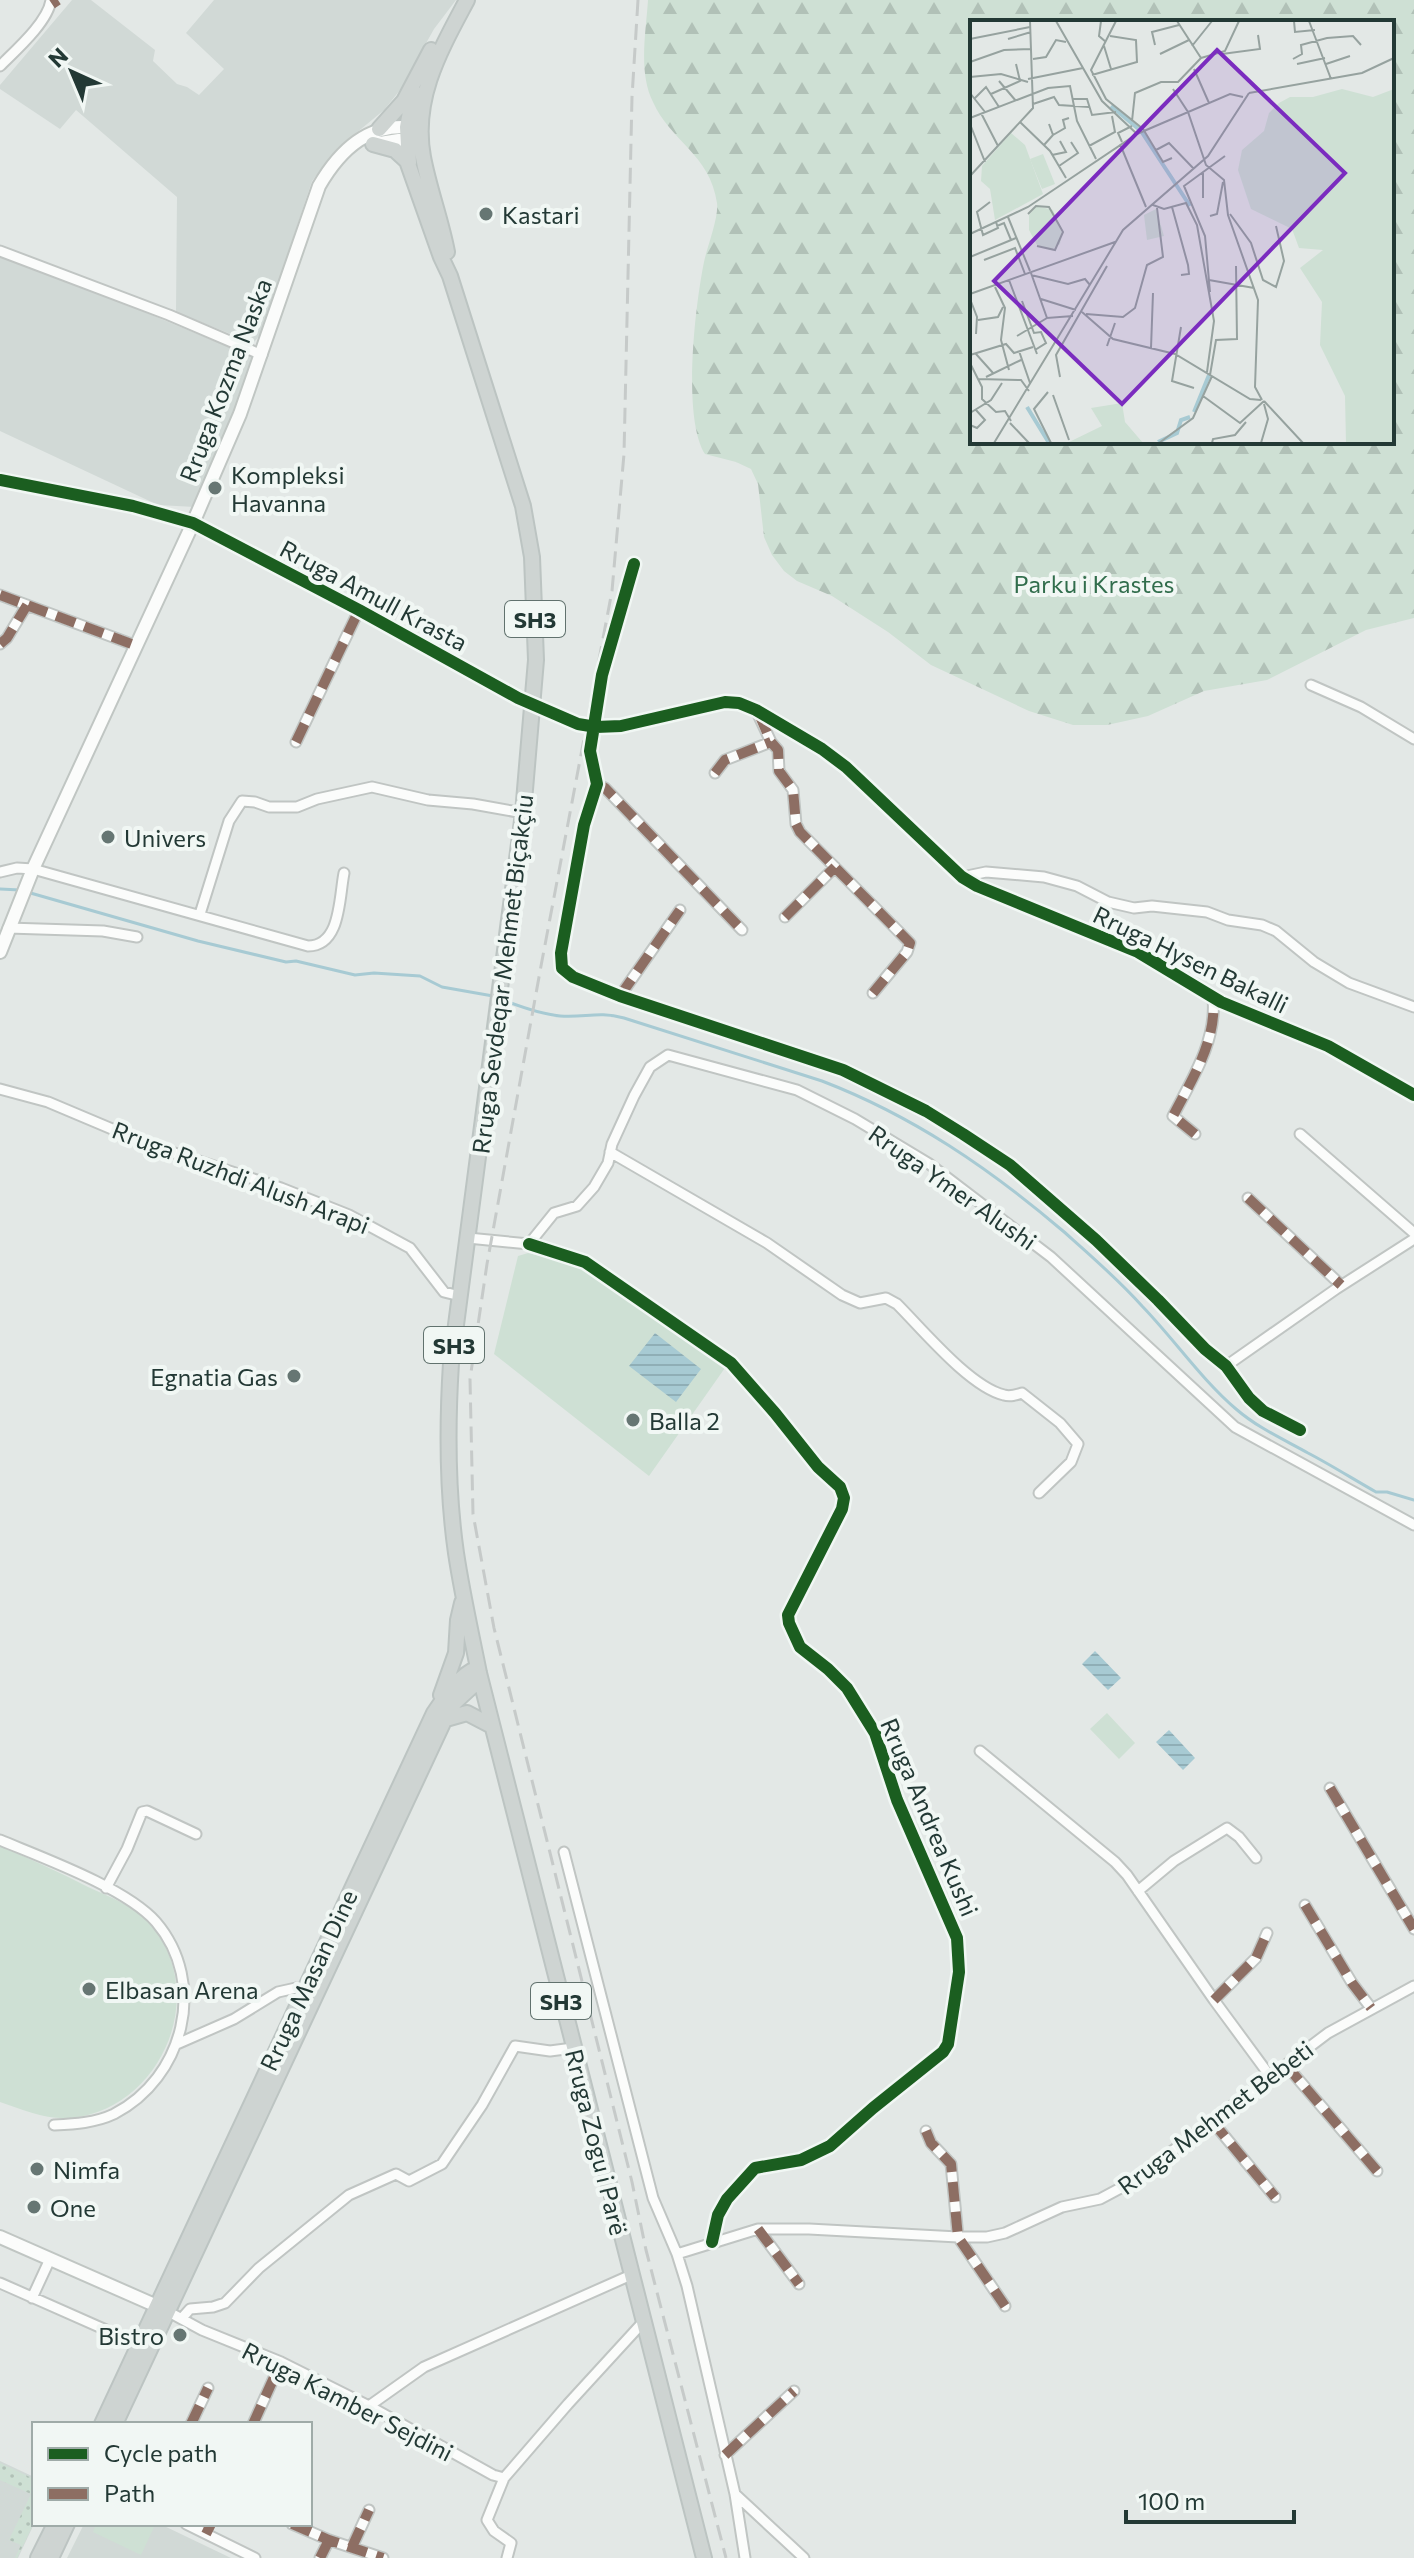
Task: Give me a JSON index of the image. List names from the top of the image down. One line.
{"streets":{"main road":["Rruga Kozma Naska","SH3","Rruga Sevdeqar Mehmet Biçakçiu","Rruga Masan Dine","Rruga Zogu i Parë","Rruga Kamber Sejdini"],"street":["Rruga Amull Krasta","Rruga Hysen Bakalli","Rruga Ruzhdi Alush Arapi","Rruga Ymer Alushi","Rruga Andrea Kushi","Rruga Mehmet Bebeti"]},"crossings":[["Rruga Kozma Naska","Rruga Amull Krasta"],["Rruga Amull Krasta","Rruga Hysen Bakalli"],["Rruga Amull Krasta","Rruga Sevdeqar Mehmet Biçakçiu"],["SH3","Rruga Sevdeqar Mehmet Biçakçiu"],["Rruga Hysen Bakalli","Rruga Sevdeqar Mehmet Biçakçiu"],["Rruga Sevdeqar Mehmet Biçakçiu","Rruga Ruzhdi Alush Arapi"],["Rruga Sevdeqar Mehmet Biçakçiu","Rruga Masan Dine"],["Rruga Sevdeqar Mehmet Biçakçiu","Rruga Zogu i Parë"],["Rruga Ymer Alushi","Rruga Andrea Kushi"],["Rruga Andrea Kushi","Rruga Mehmet Bebeti"],["Rruga Masan Dine","Rruga Zogu i Parë"],["Rruga Masan Dine","Rruga Kamber Sejdini"]],"parks":["Parku i Krastes"],"places":["Kastari","Kompleksi Havanna","Univers","Egnatia Gas","Balla 2","Elbasan Arena","Nimfa","One","Bistro"],"legend":["Cycle path","Path"],"scale_bar":"100 m","north":"top left"}
